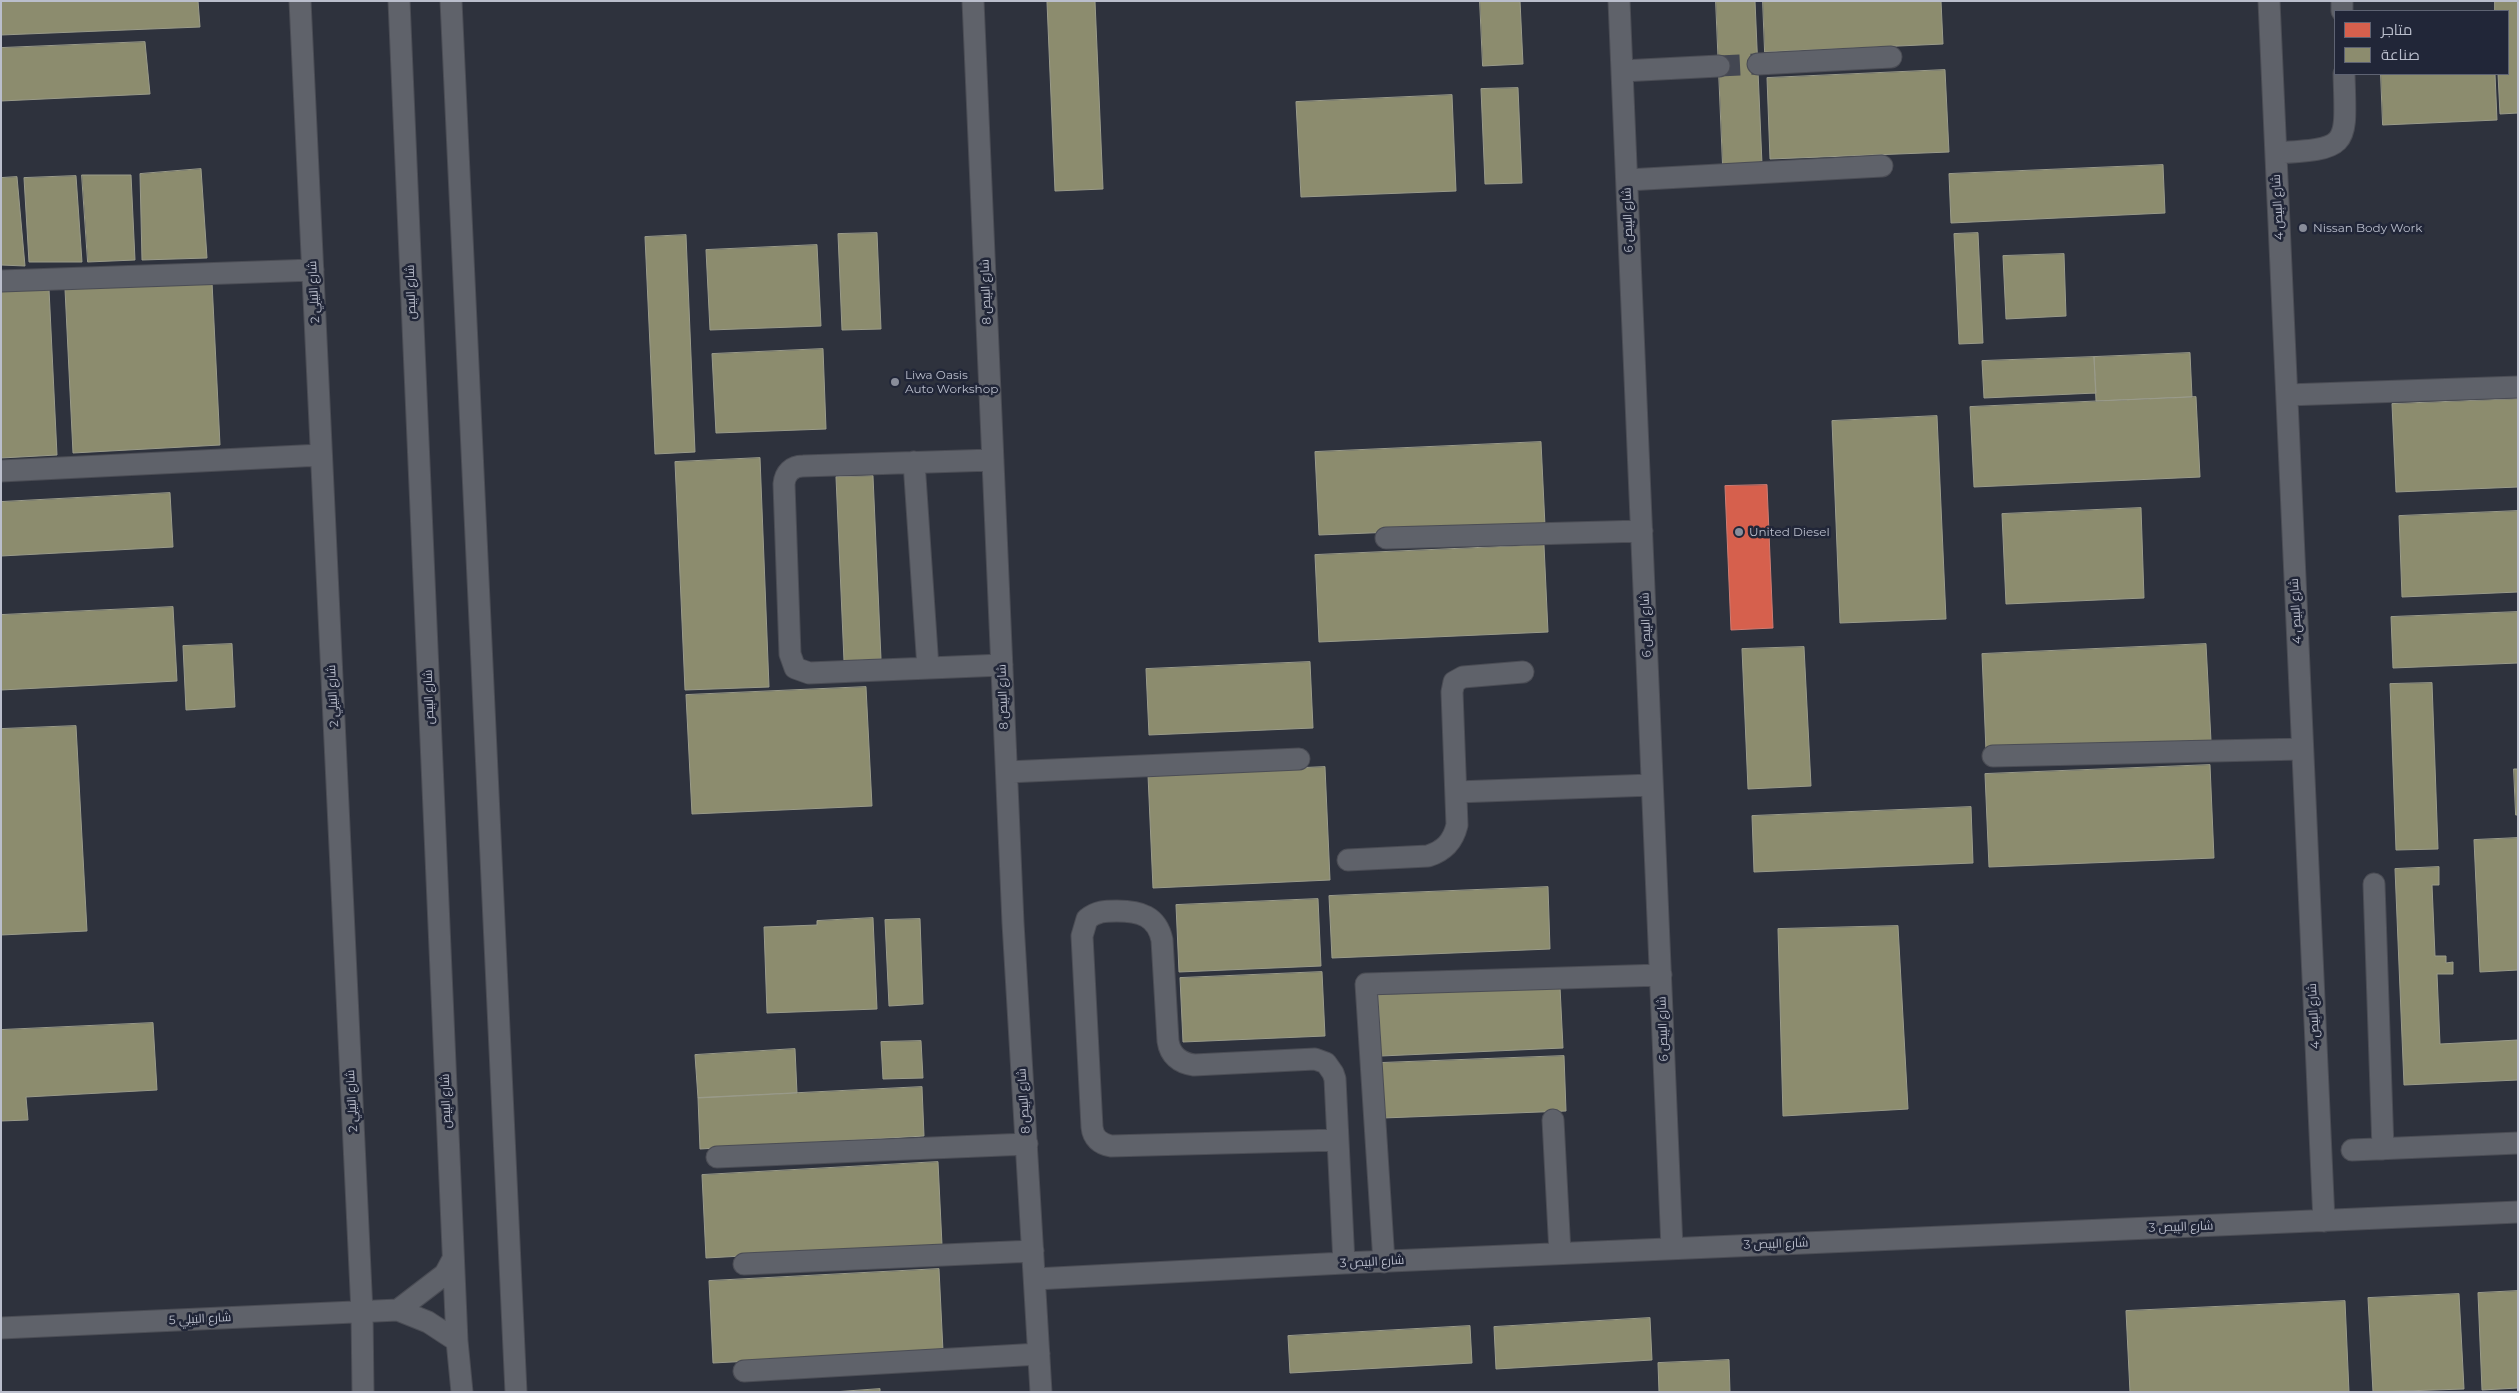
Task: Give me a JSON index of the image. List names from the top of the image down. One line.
{"streets":{"street":["شارع البِيص 4","شارع البِيص 6","شارع البَيلِي 2","شارع البِيص","شارع البِيص 8","شارع البِيص 3","شارع البَيلِي 5"]},"crossings":[["شارع البِيص 4","شارع البِيص 3"],["شارع البِيص 6","شارع البِيص 3"],["شارع البَيلِي 2","شارع البَيلِي 5"],["شارع البِيص","شارع البَيلِي 5"],["شارع البِيص 8","شارع البِيص 3"]],"places":["Nissan Body Work","Liwa Oasis Auto Workshop","United Diesel"],"legend":["متاجر","صناعة"]}
